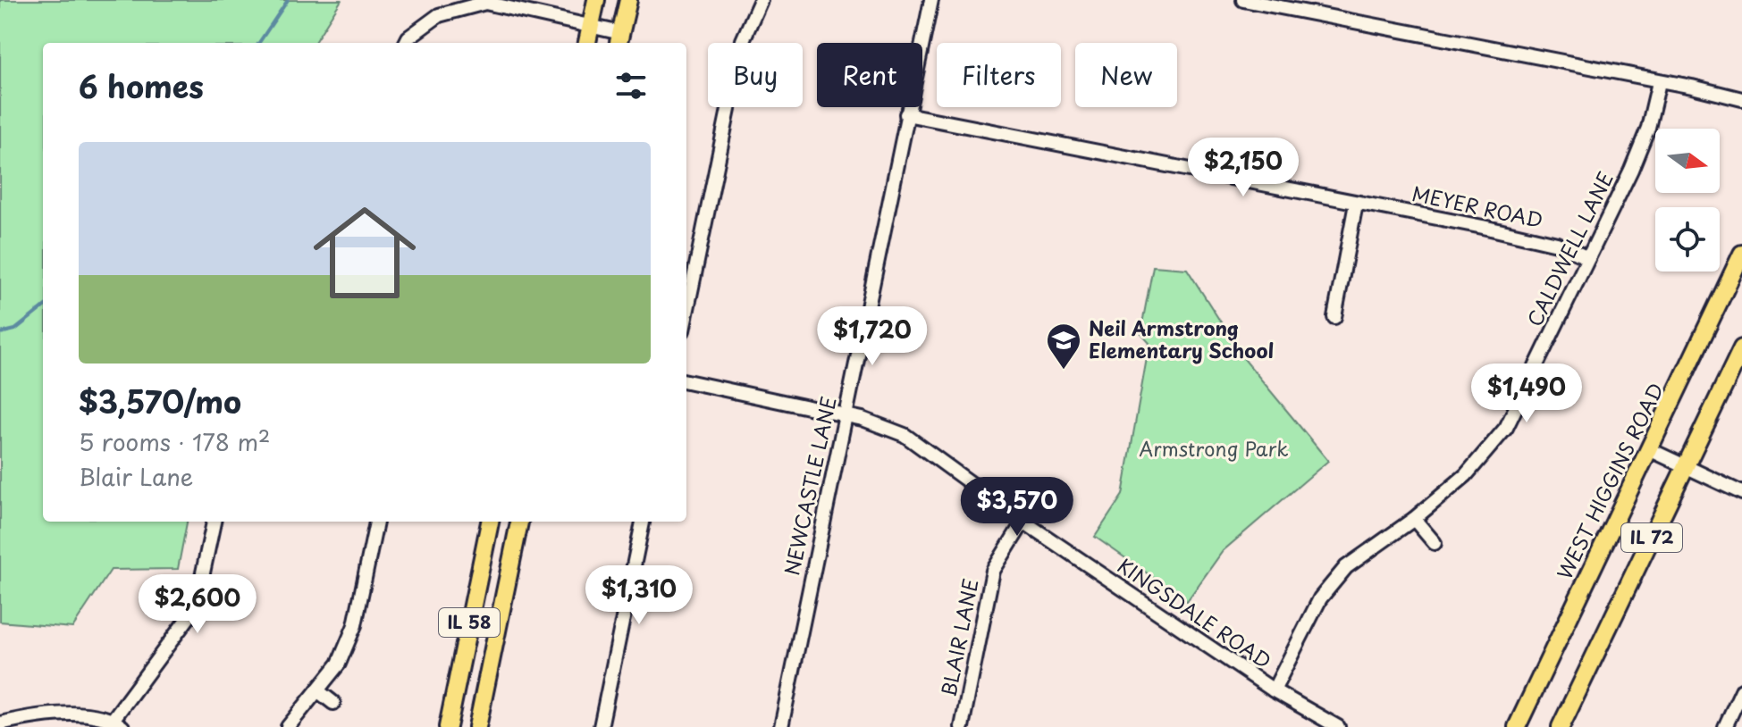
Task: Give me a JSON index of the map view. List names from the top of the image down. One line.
{"streets":{"main road":["WEST HIGGINS ROAD","IL 72","IL 58"],"street":["MEYER ROAD","CALDWELL LANE","NEWCASTLE LANE","KINGSDALE ROAD","BLAIR LANE"]},"crossings":[["MEYER ROAD","CALDWELL LANE"],["MEYER ROAD","NEWCASTLE LANE"],["CALDWELL LANE","KINGSDALE ROAD"],["NEWCASTLE LANE","KINGSDALE ROAD"],["KINGSDALE ROAD","BLAIR LANE"]],"parks":["Armstrong Park"],"places":{"school or university":["Neil Armstrong Elementary School"]},"north":"right","page":{"chip":["Buy","Rent","Filters","New"],"heading":"6 homes","list":[{"name":"$3,570/mo","note":"5 rooms · 178 m² · Blair Lane"}],"price":["$2,150","$1,720","$1,490","$3,570","$1,310","$2,600"]}}
